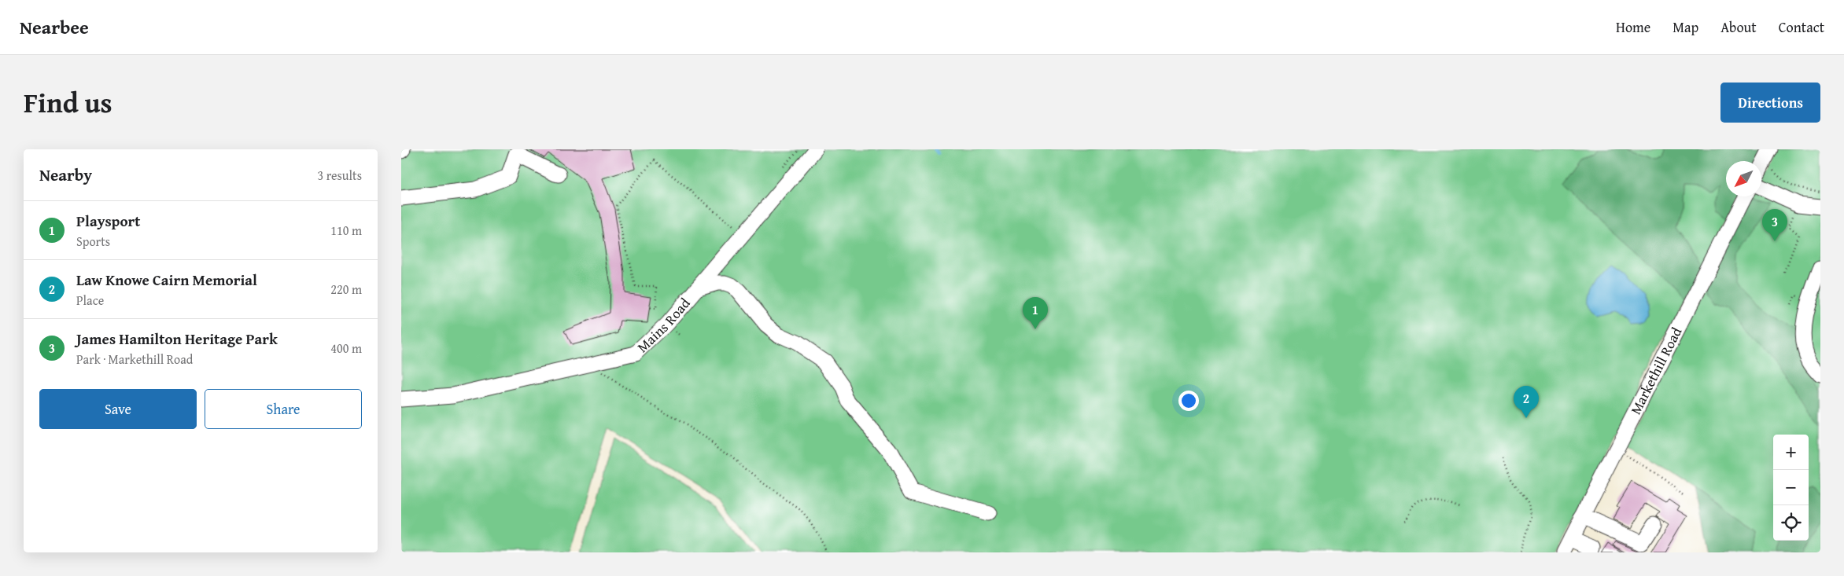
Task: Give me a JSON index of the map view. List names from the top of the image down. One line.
{"streets":{"street":["Mains Road","Markethill Road"]},"north":"bottom left","page":{"header":"Nearbee","nav":["Home","Map","About","Contact"],"title":"Find us","buttons":["Directions",["Save","Share"]],"heading":["Nearby","3 results"],"list":[{"mark":"1","name":"Playsport","note":"Sports","value":"110 m"},{"mark":"2","name":"Law Knowe Cairn Memorial","note":"Place","value":"220 m"},{"mark":"3","name":"James Hamilton Heritage Park","note":"Park · Markethill Road","value":"400 m"}],"pins":["3","1","2"],"map_buttons":["+","−"]}}
